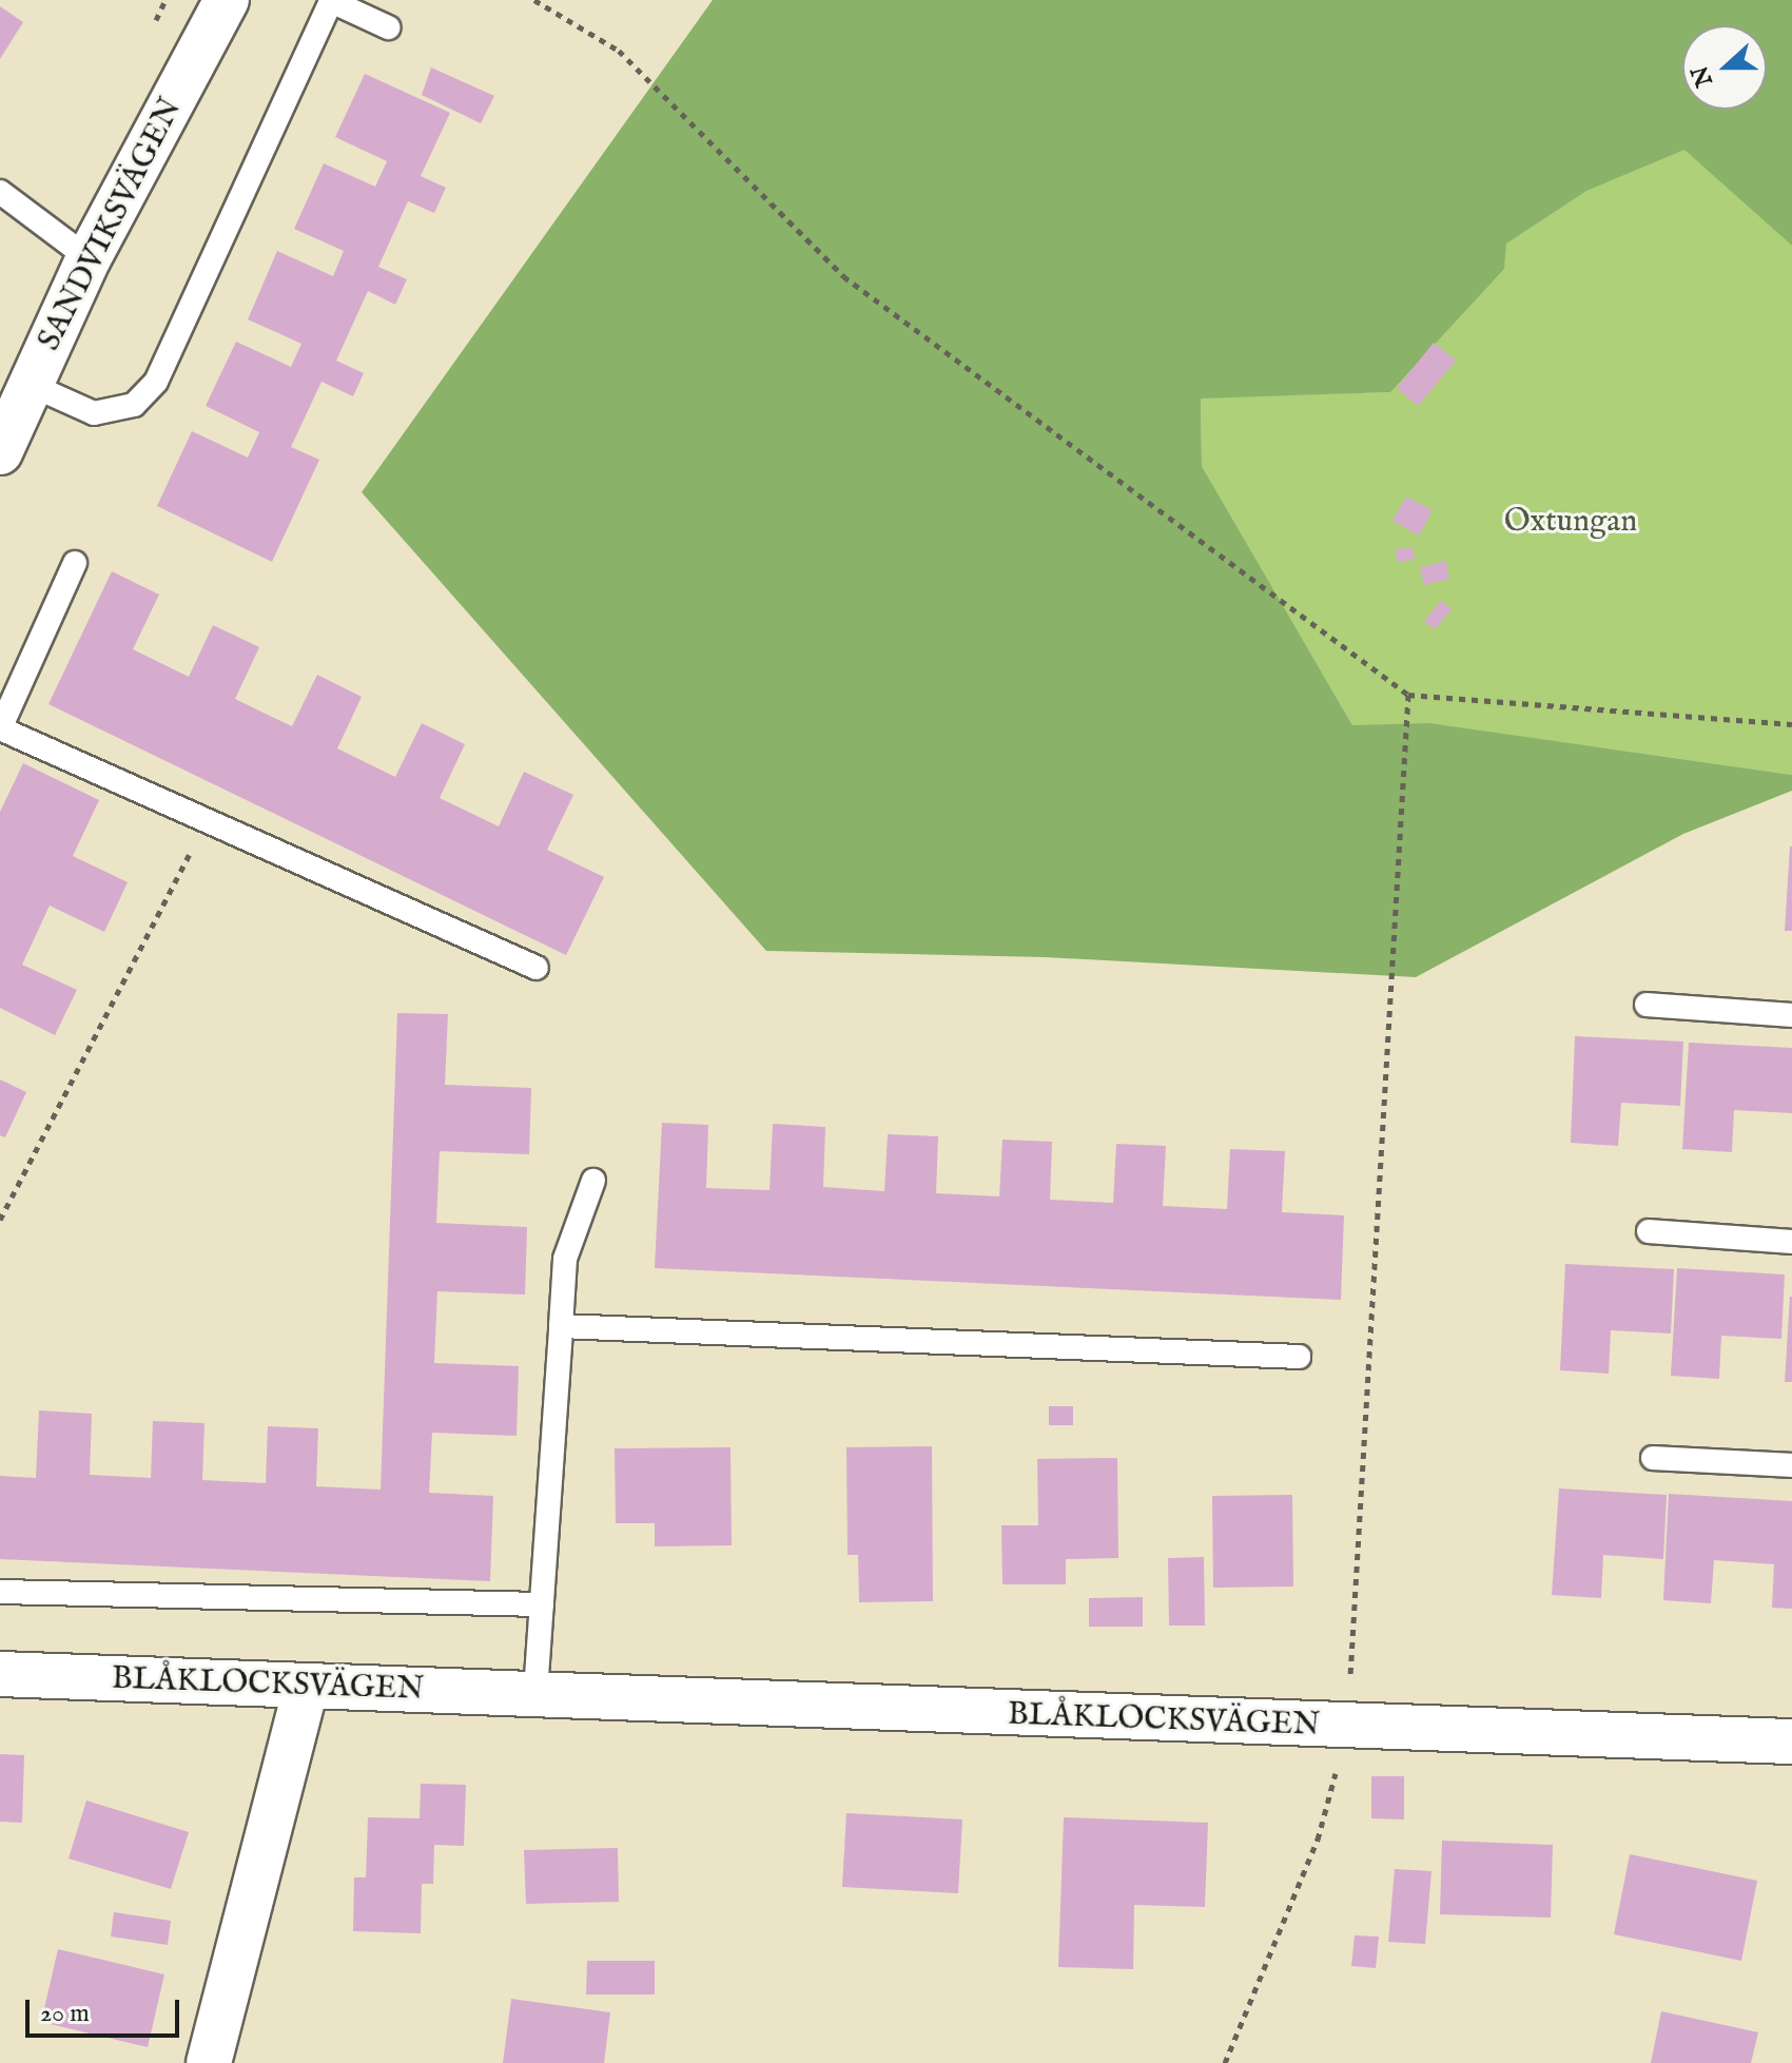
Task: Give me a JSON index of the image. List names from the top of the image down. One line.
{"streets":{"street":["SANDVIKSVÄGEN","BLÅKLOCKSVÄGEN"]},"parks":["Oxtungan"],"scale_bar":"20 m","north":"left"}
